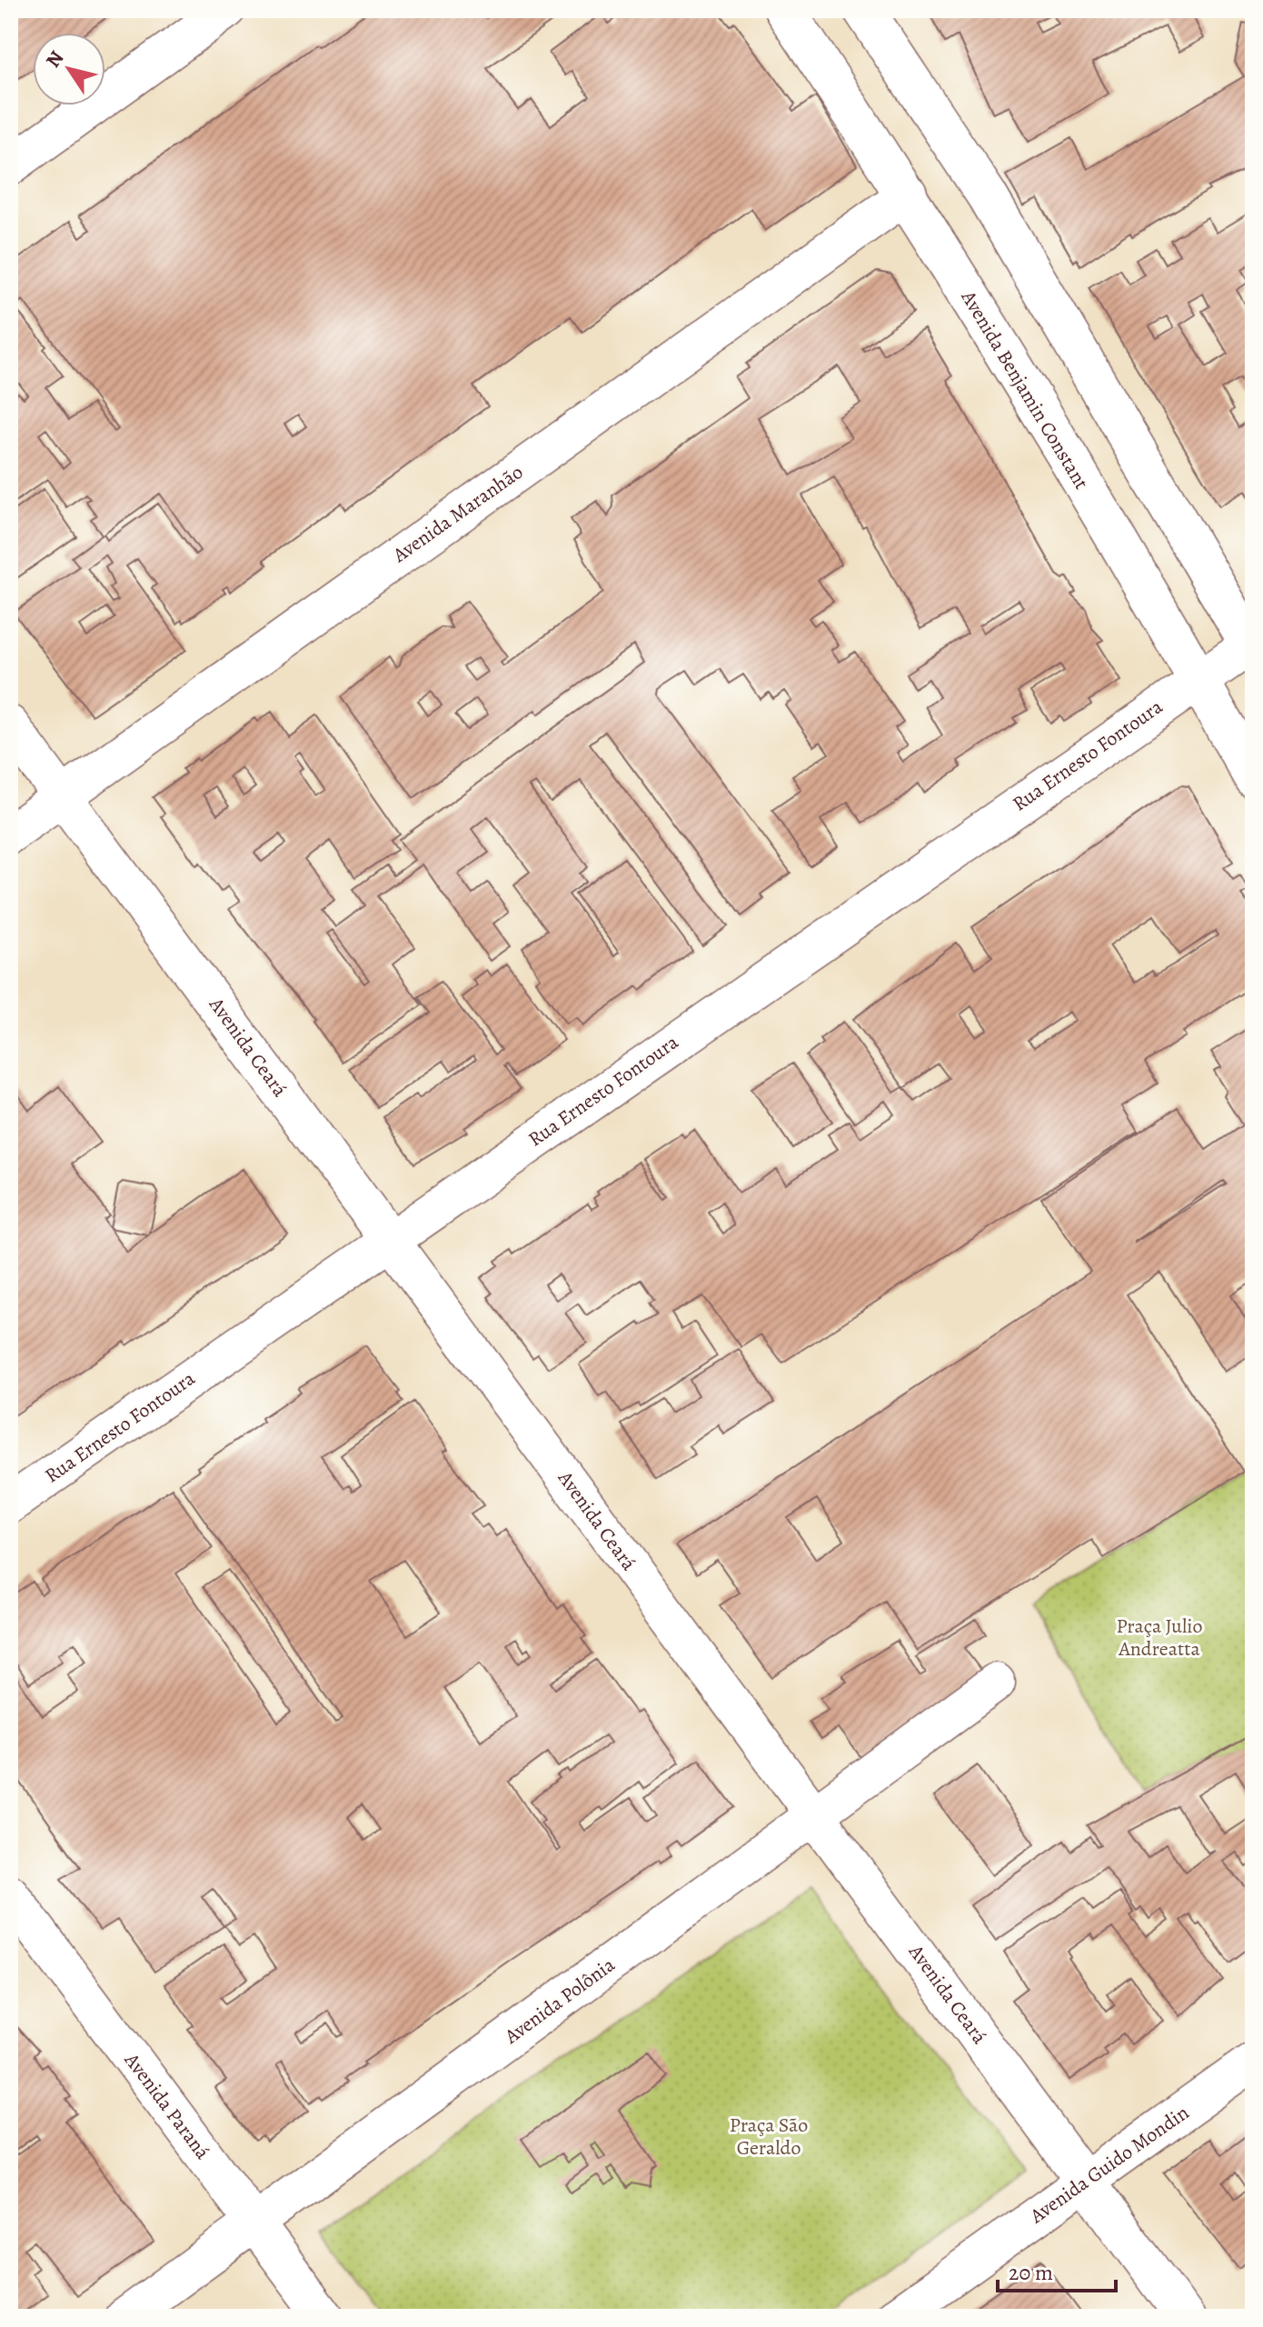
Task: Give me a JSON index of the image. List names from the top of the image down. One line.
{"streets":{"main road":["Avenida Benjamin Constant"],"street":["Avenida Maranhão","Rua Ernesto Fontoura","Avenida Ceará","Avenida Polônia","Avenida Paraná","Avenida Guido Mondin"]},"crossings":[["Avenida Benjamin Constant","Avenida Maranhão"],["Avenida Benjamin Constant","Rua Ernesto Fontoura"],["Avenida Maranhão","Avenida Ceará"],["Rua Ernesto Fontoura","Avenida Ceará"],["Avenida Ceará","Avenida Polônia"],["Avenida Ceará","Avenida Guido Mondin"],["Avenida Polônia","Avenida Paraná"]],"parks":["Praça Julio Andreatta","Praça São Geraldo"],"scale_bar":"20 m","north":"top left"}
